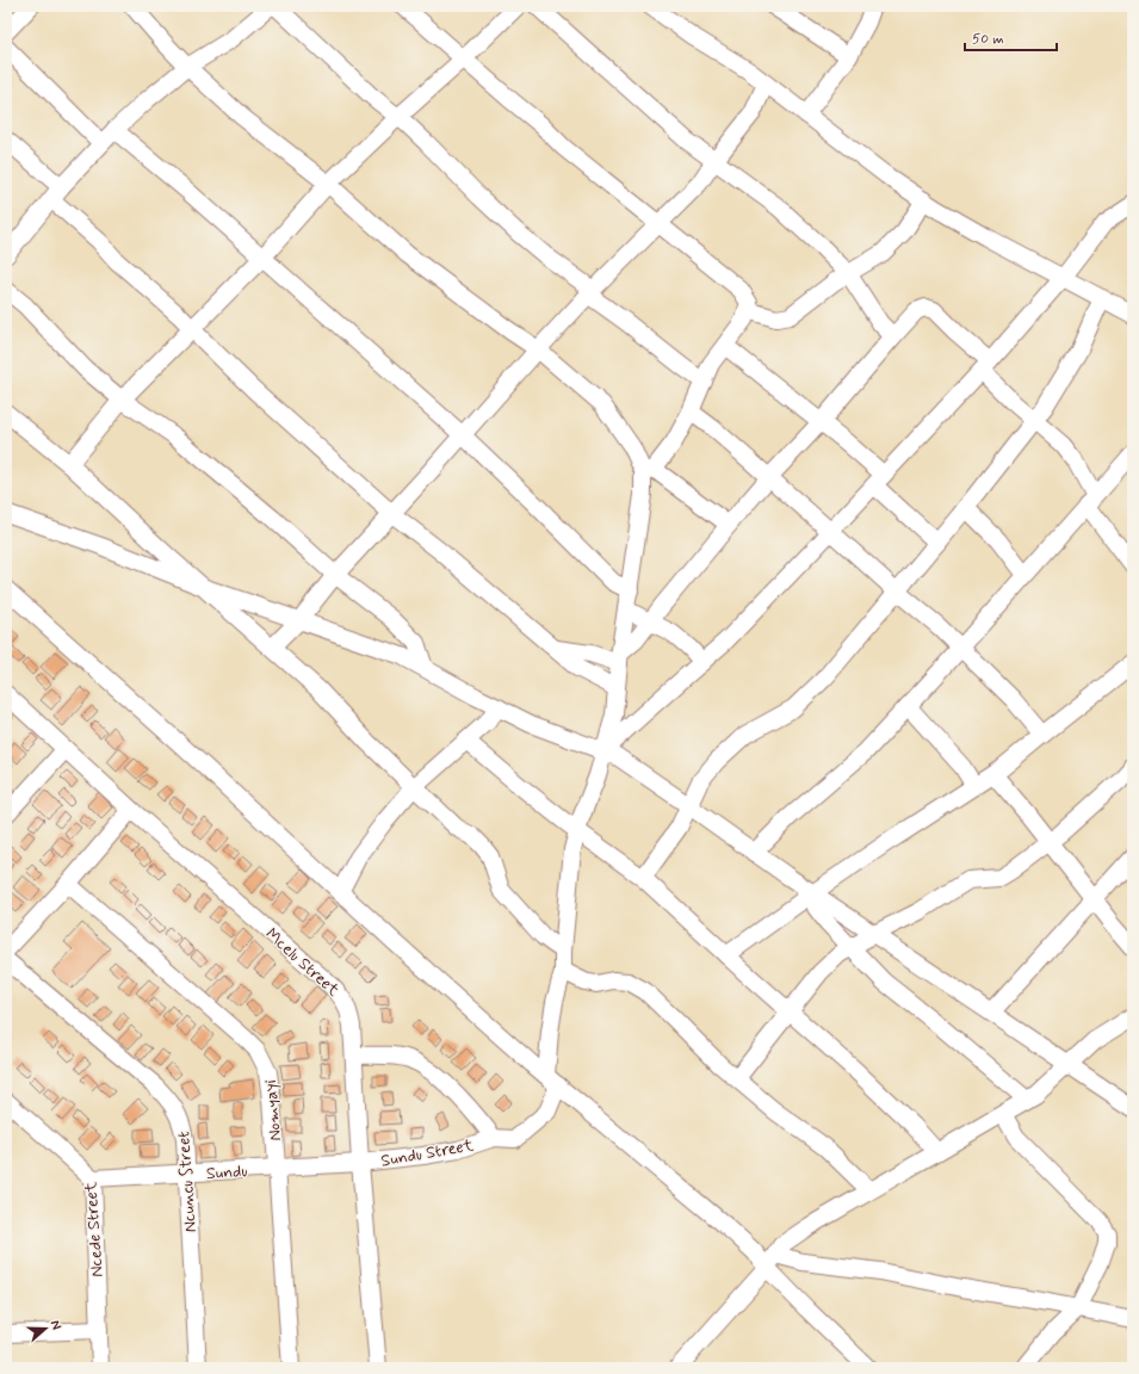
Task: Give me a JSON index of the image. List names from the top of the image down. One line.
{"streets":{"street":["Mcelu Street","Nomyayi","Sundu Street","Sundu","Ncuncu Street","Ncede Street"]},"crossings":[["Mcelu Street","Sundu Street"],["Mcelu Street","Sundu"],["Nomyayi","Sundu"],["Sundu Street","Sundu"],["Sundu","Ncuncu Street"],["Sundu","Ncede Street"]],"scale_bar":"50 m","north":"right"}
